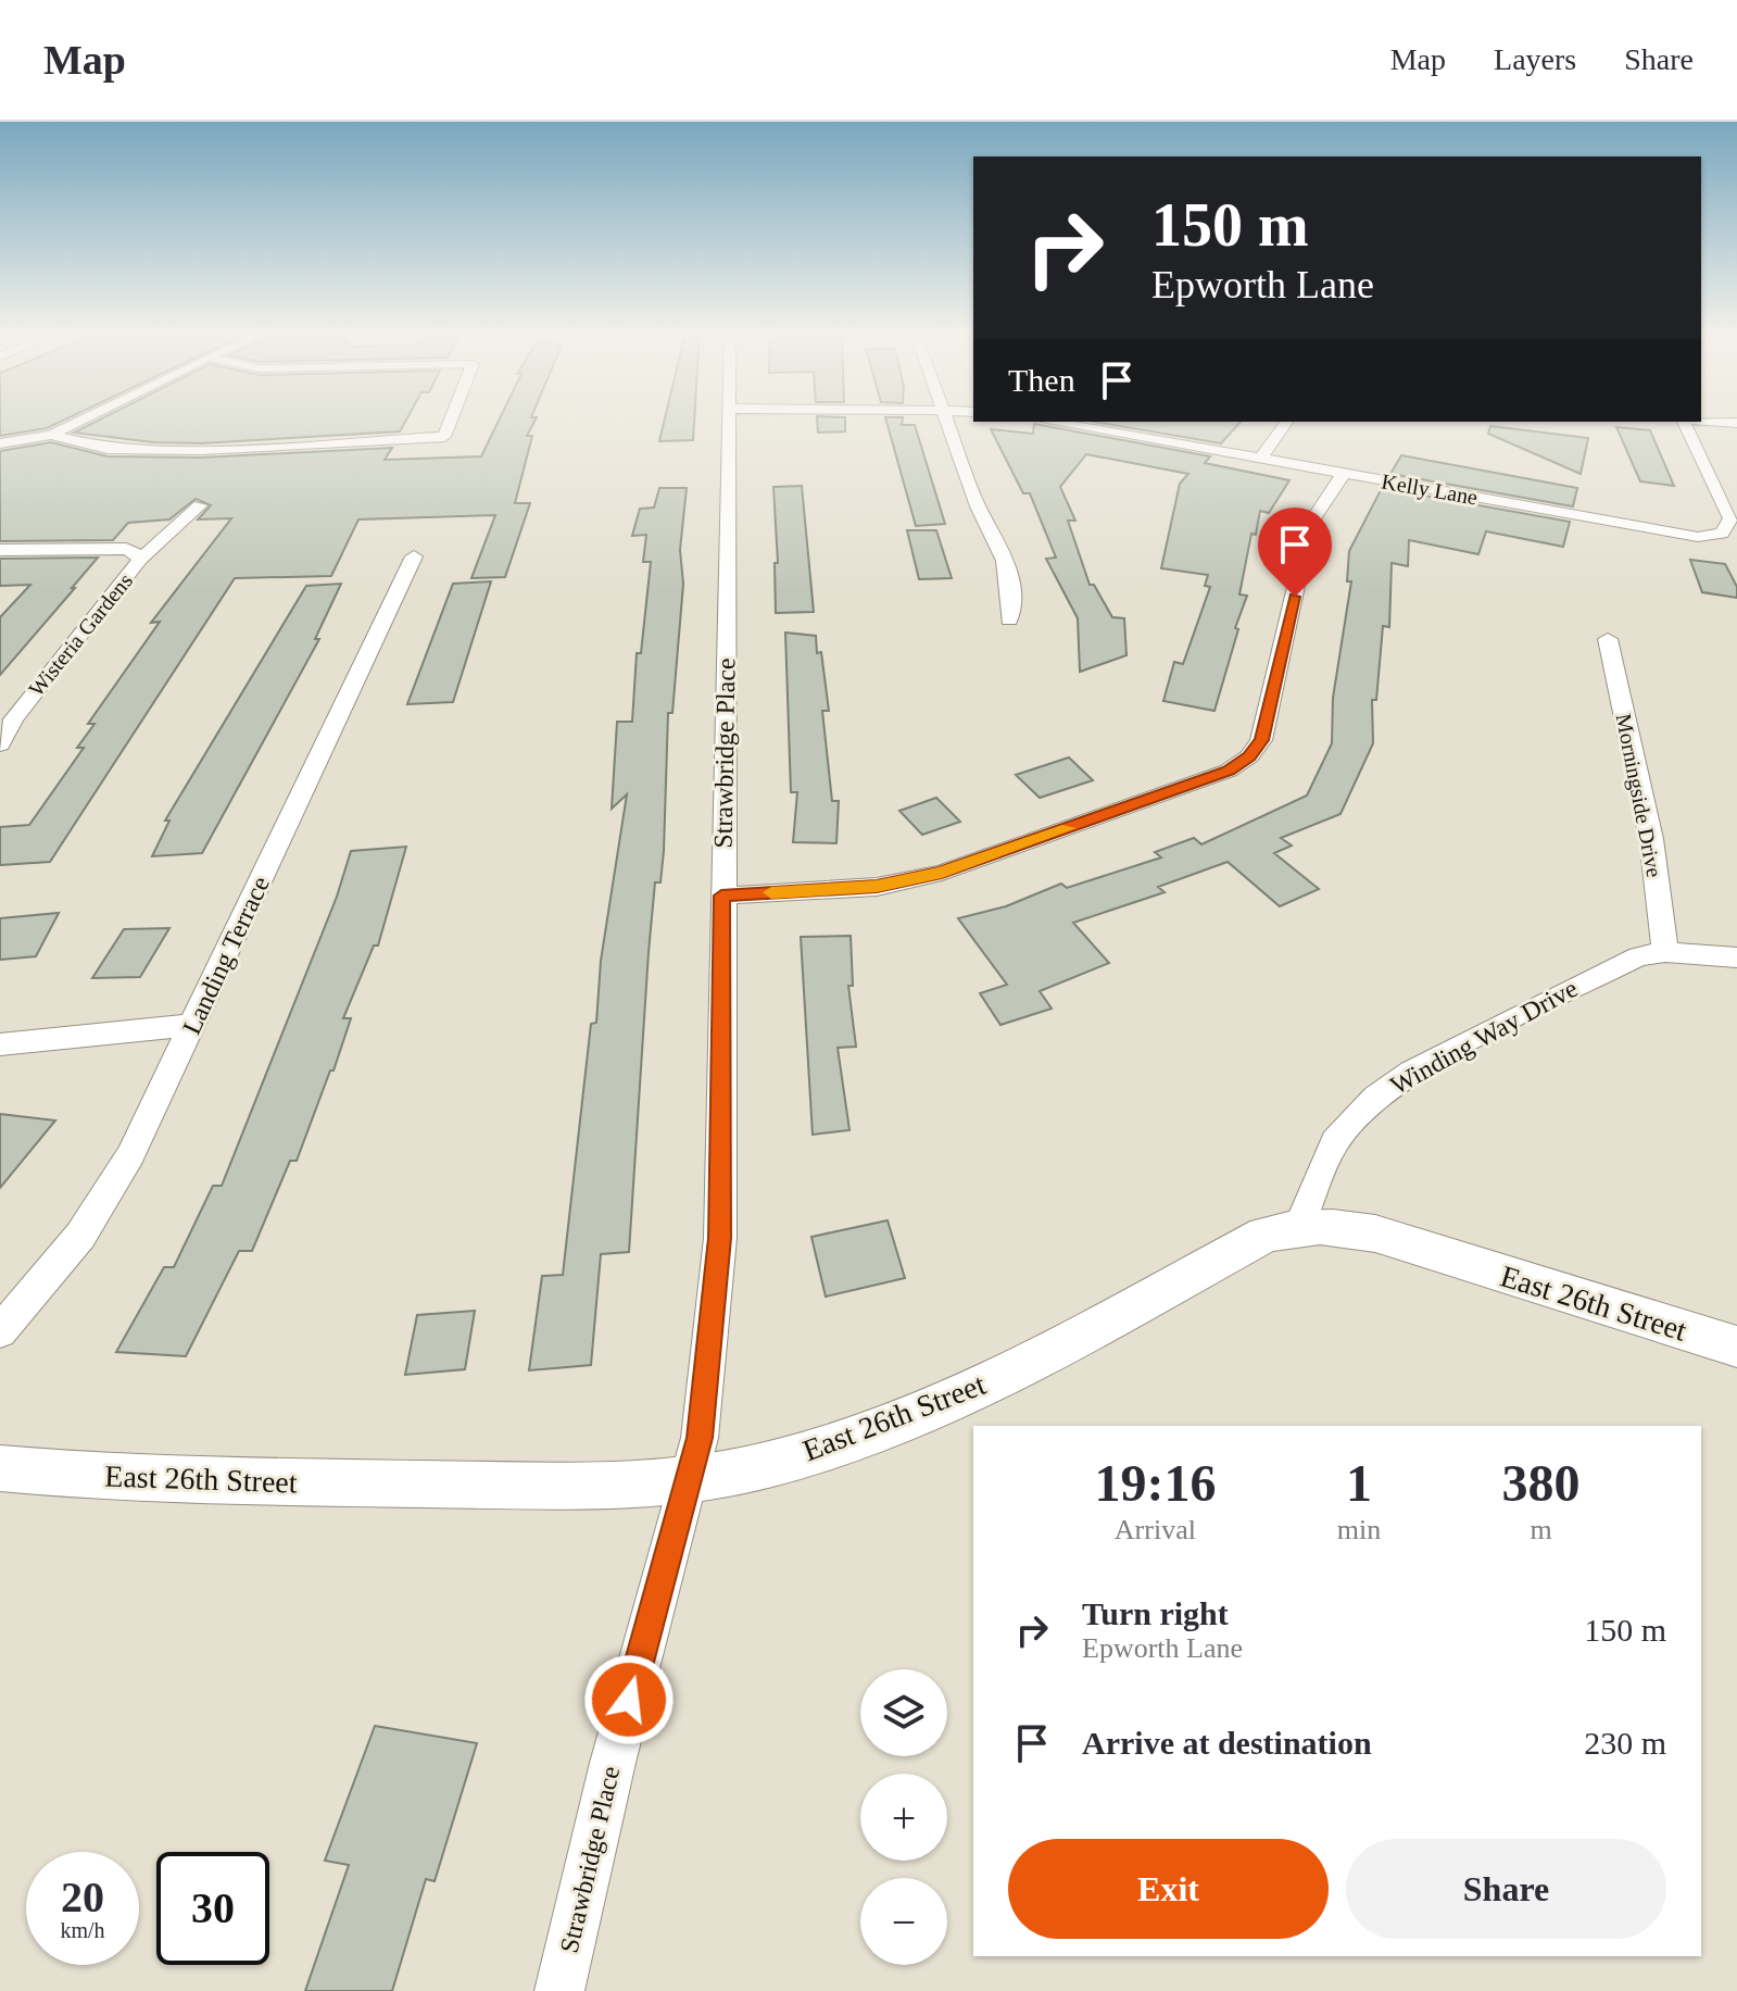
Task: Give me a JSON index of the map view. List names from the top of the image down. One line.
{"streets":{"street":["Kelly Lane","Wisteria Gardens","Strawbridge Place","Morningside Drive","Landing Terrace","Winding Way Drive","East 26th Street"]},"crossings":[["Strawbridge Place","East 26th Street"],["Morningside Drive","Winding Way Drive"],["Winding Way Drive","East 26th Street"]],"page":{"header":"Map","nav":["Map","Layers","Share"],"turn":["150 m","Epworth Lane"],"then":"Then","eta":["19:16","Arrival","1","min","380","m"],"list":[{"name":"Turn right","note":"Epworth Lane","value":"150 m"},{"name":"Arrive at destination","value":"230 m"}],"map_buttons":["+","−"],"buttons":["Exit","Share"],"speed":"20 km/h","limit":"30"}}
